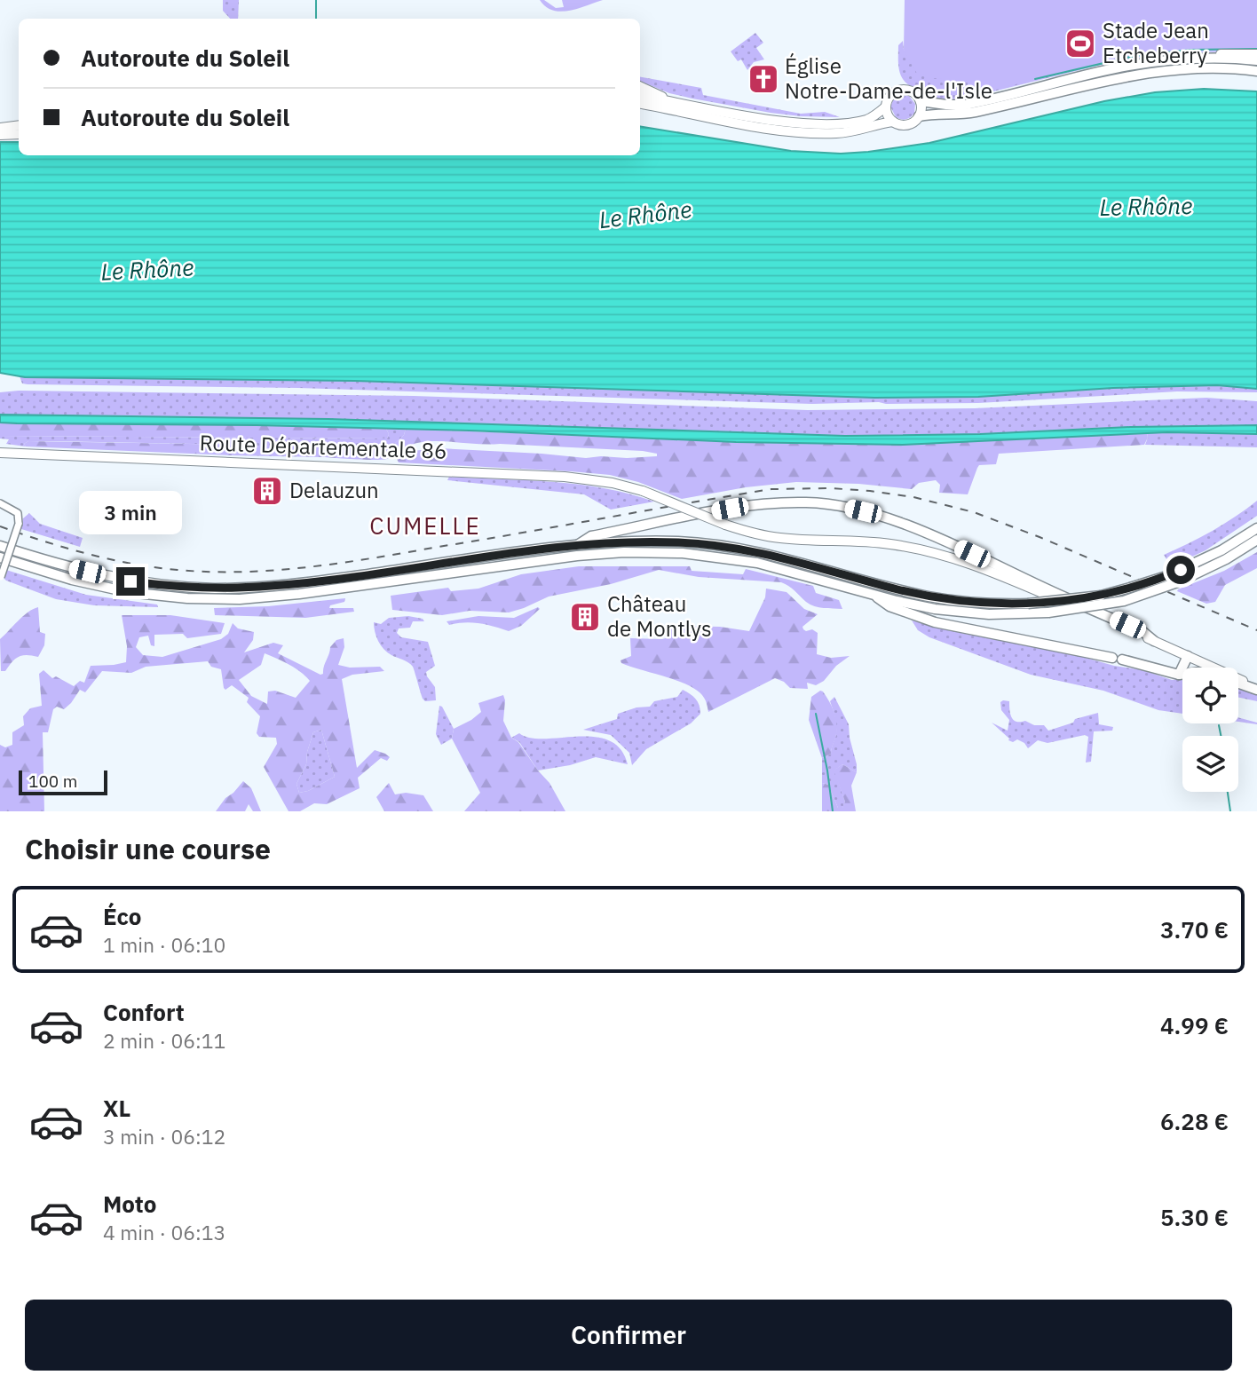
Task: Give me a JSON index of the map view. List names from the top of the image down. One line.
{"streets":{"main road":["Route Départementale 86"]},"districts":["CUMELLE"],"water":["Le Rhône"],"places":{"sports":["Stade Jean Etcheberry"],"church":["Église Notre-Dame-de-l'Isle"],"building":["Delauzun","Château de Montlys"]},"scale_bar":"100 m","page":{"banner":["Autoroute du Soleil","Autoroute du Soleil"],"bubble":"3 min","scale":"100 m","heading":"Choisir une course","list":[{"name":"Éco","note":"1 min · 06:10","value":"3.70 €"},{"name":"Confort","note":"2 min · 06:11","value":"4.99 €"},{"name":"XL","note":"3 min · 06:12","value":"6.28 €"},{"name":"Moto","note":"4 min · 06:13","value":"5.30 €"}],"buttons":"Confirmer"}}
